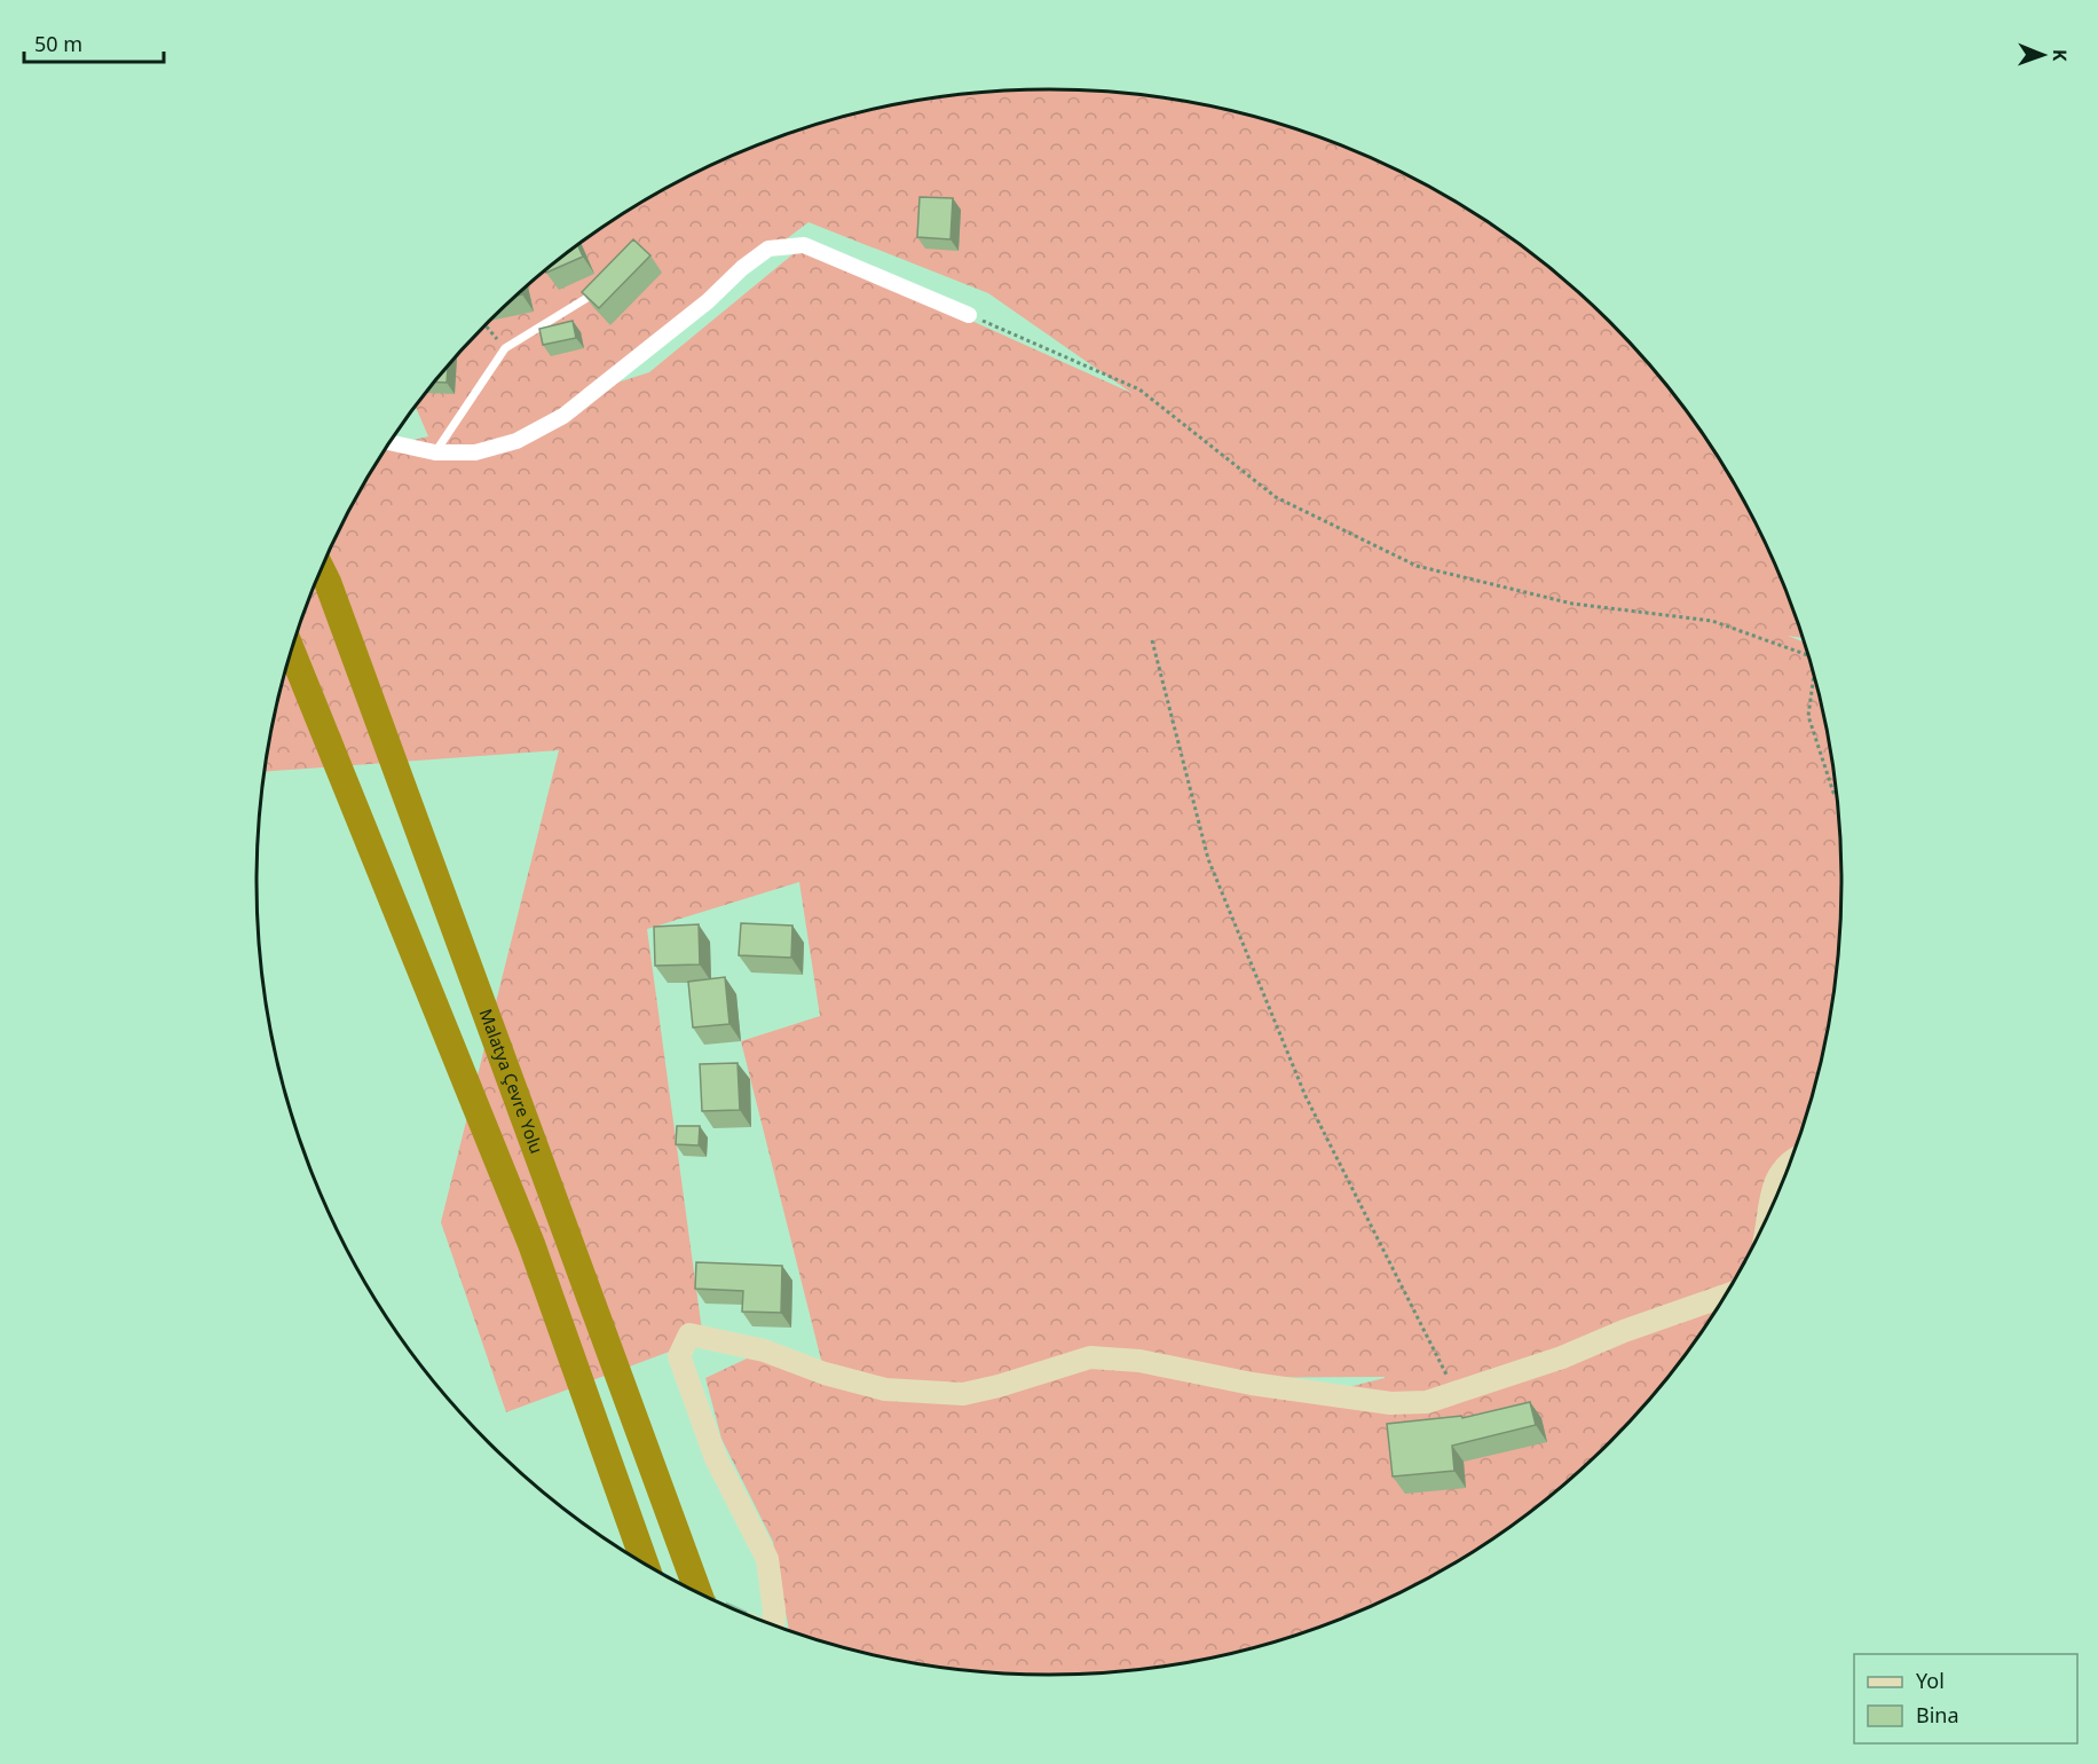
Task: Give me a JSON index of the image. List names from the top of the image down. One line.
{"streets":{"highway":["Malatya Çevre Yolu"]},"legend":["Yol","Bina"],"scale_bar":"50 m","north":"right"}
